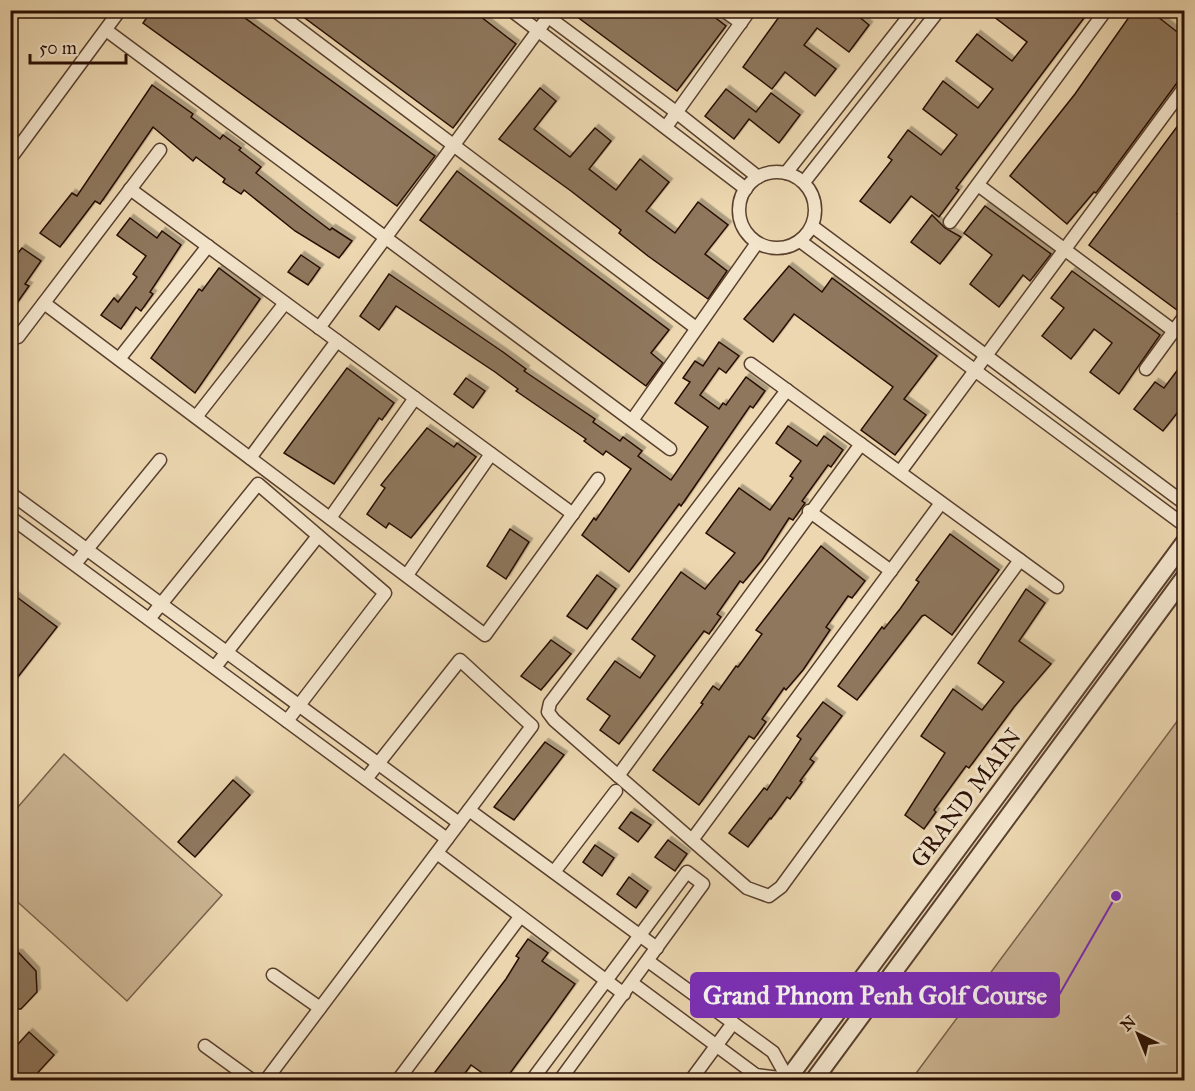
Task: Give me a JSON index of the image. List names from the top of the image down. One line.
{"streets":{"street":["GRAND MAIN"]},"places":["Grand Phnom Penh Golf Course"],"scale_bar":"50 m","north":"top left"}
